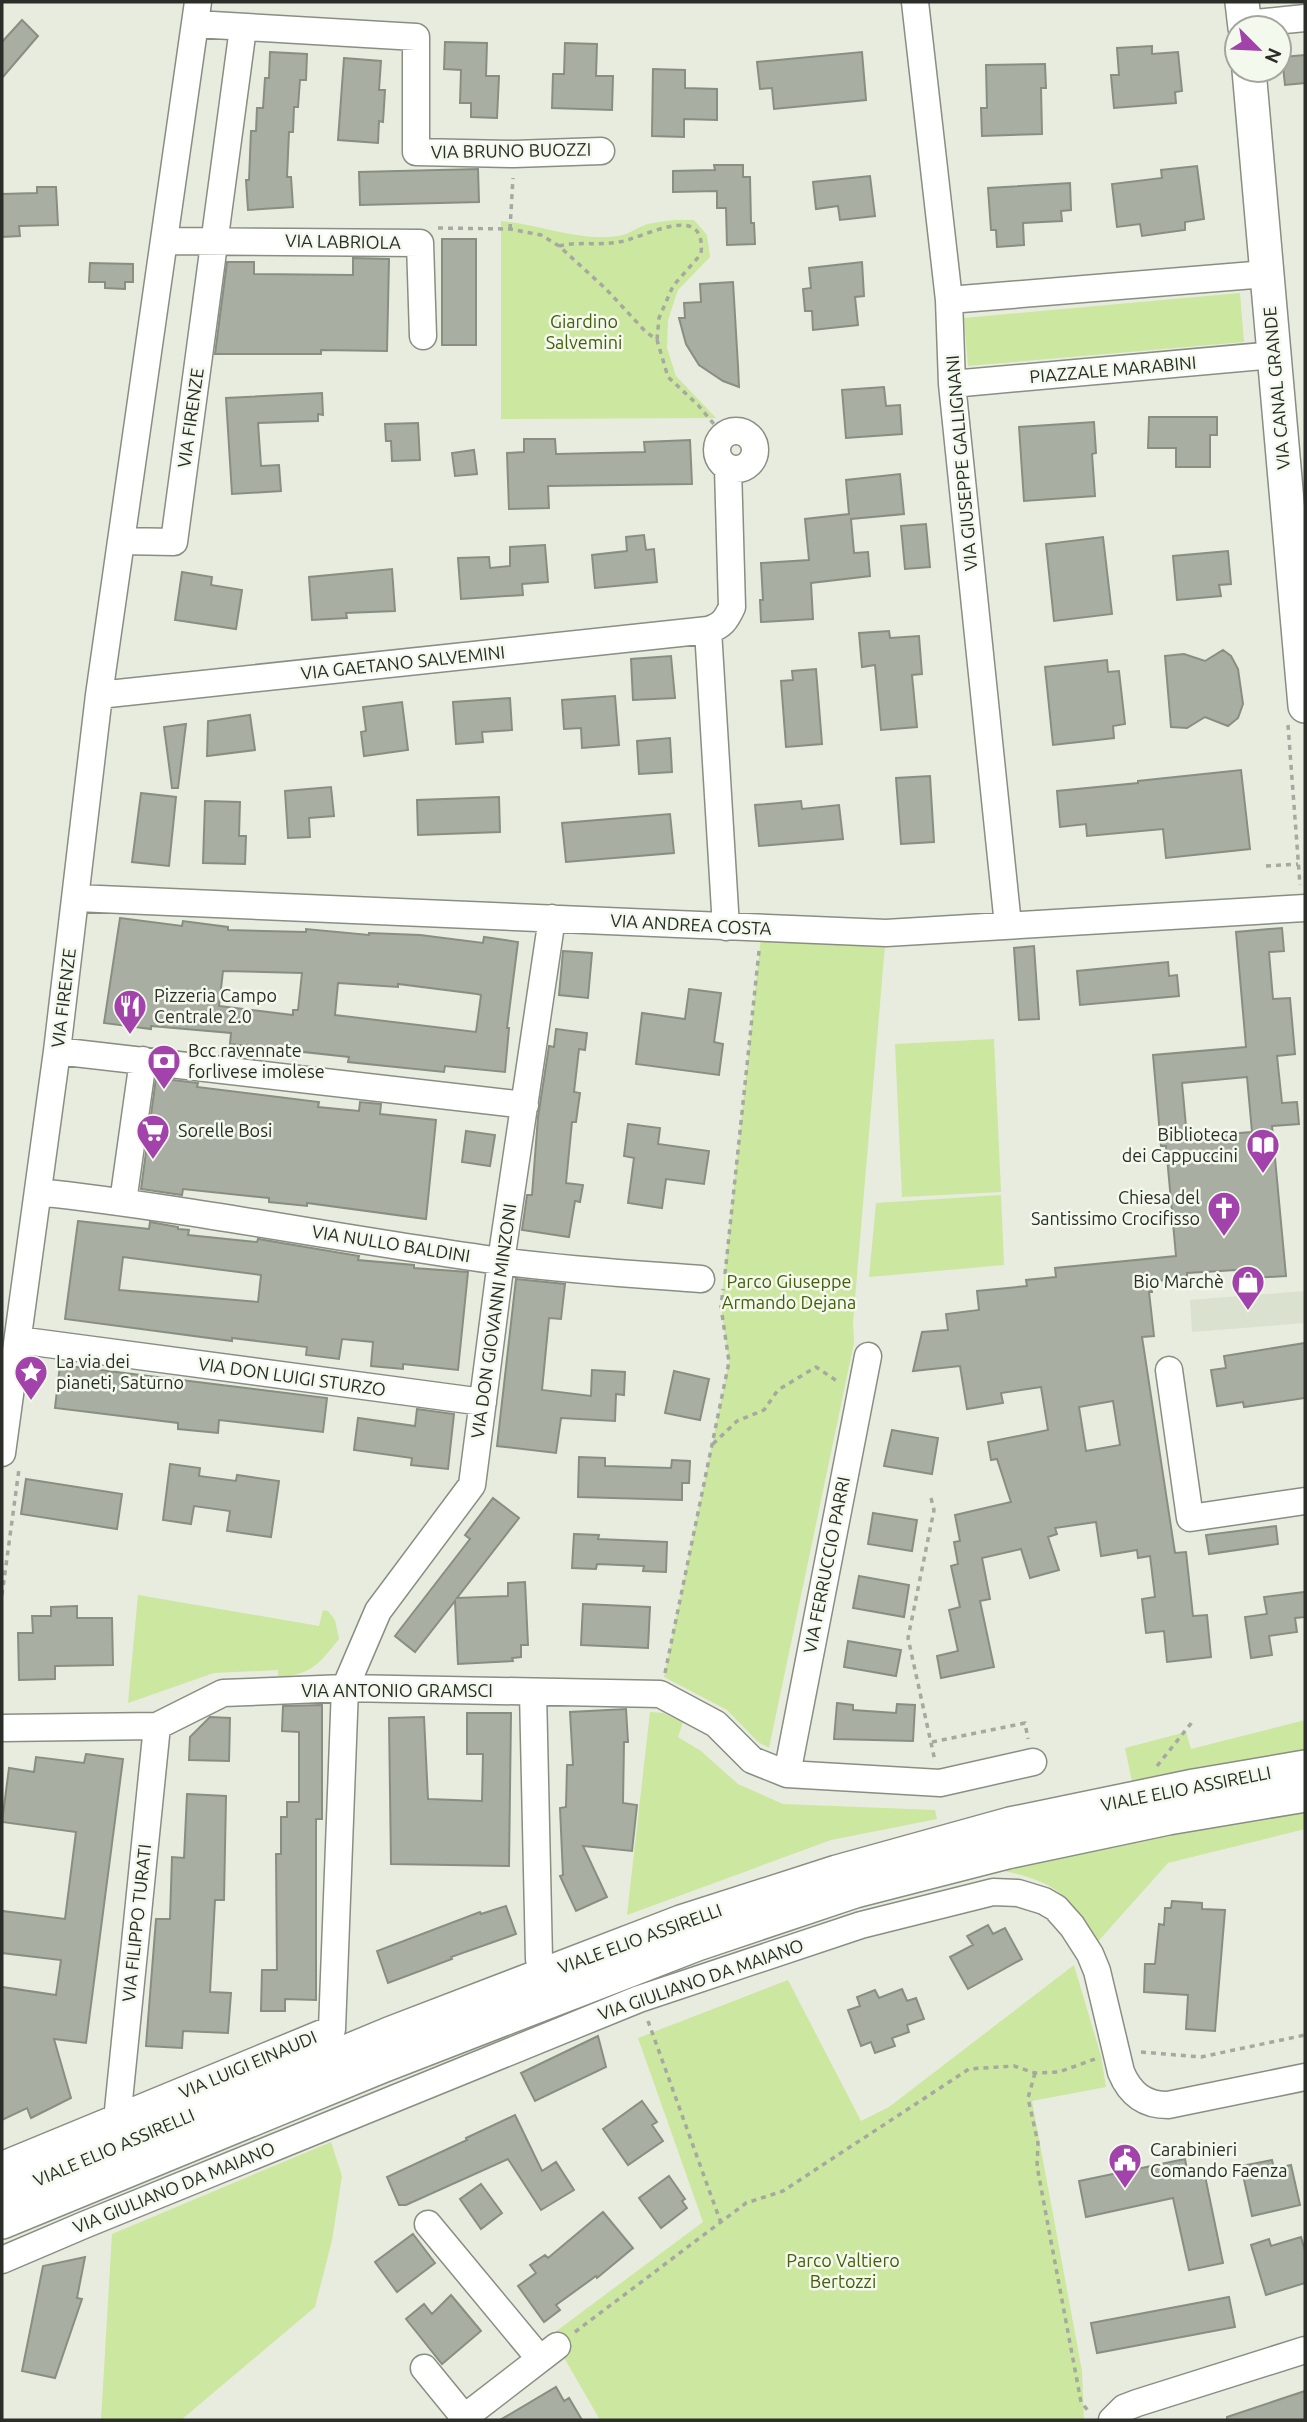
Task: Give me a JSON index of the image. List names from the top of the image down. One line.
{"streets":{"main road":["VIA CANAL GRANDE","VIALE ELIO ASSIRELLI"],"street":["VIA BRUNO BUOZZI","VIA LABRIOLA","PIAZZALE MARABINI","VIA FIRENZE","VIA GIUSEPPE GALLIGNANI","VIA GAETANO SALVEMINI","VIA ANDREA COSTA","VIA NULLO BALDINI","VIA DON GIOVANNI MINZONI","VIA DON LUIGI STURZO","VIA FERRUCCIO PARRI","VIA ANTONIO GRAMSCI","VIA FILIPPO TURATI","VIA GIULIANO DA MAIANO","VIA LUIGI EINAUDI"]},"crossings":[["VIA BRUNO BUOZZI","VIA FIRENZE"],["VIA LABRIOLA","VIA FIRENZE"],["PIAZZALE MARABINI","VIA CANAL GRANDE"],["PIAZZALE MARABINI","VIA GIUSEPPE GALLIGNANI"],["VIA FIRENZE","VIA GAETANO SALVEMINI"],["VIA FIRENZE","VIA ANDREA COSTA"],["VIA FIRENZE","VIA NULLO BALDINI"],["VIA FIRENZE","VIA DON LUIGI STURZO"],["VIA GIUSEPPE GALLIGNANI","VIA ANDREA COSTA"],["VIA ANDREA COSTA","VIA DON GIOVANNI MINZONI"],["VIA NULLO BALDINI","VIA DON GIOVANNI MINZONI"],["VIA DON GIOVANNI MINZONI","VIA DON LUIGI STURZO"],["VIA DON GIOVANNI MINZONI","VIA ANTONIO GRAMSCI"],["VIA DON GIOVANNI MINZONI","VIA LUIGI EINAUDI"],["VIA ANTONIO GRAMSCI","VIA FILIPPO TURATI"],["VIA ANTONIO GRAMSCI","VIA LUIGI EINAUDI"],["VIA FILIPPO TURATI","VIA LUIGI EINAUDI"]],"parks":["Giardino Salvemini","Parco Giuseppe Armando Dejana","Parco Valtiero Bertozzi"],"places":{"restaurant":["Pizzeria Campo Centrale 2.0"],"bank":["Bcc ravennate forlivese imolese"],"supermarket":["Sorelle Bosi"],"library":["Biblioteca dei Cappuccini"],"church":["Chiesa del Santissimo Crocifisso"],"shop":["Bio Marchè"],"place":["La via dei pianeti, Saturno"],"public building":["Carabinieri Comando Faenza"]},"north":"bottom right"}
